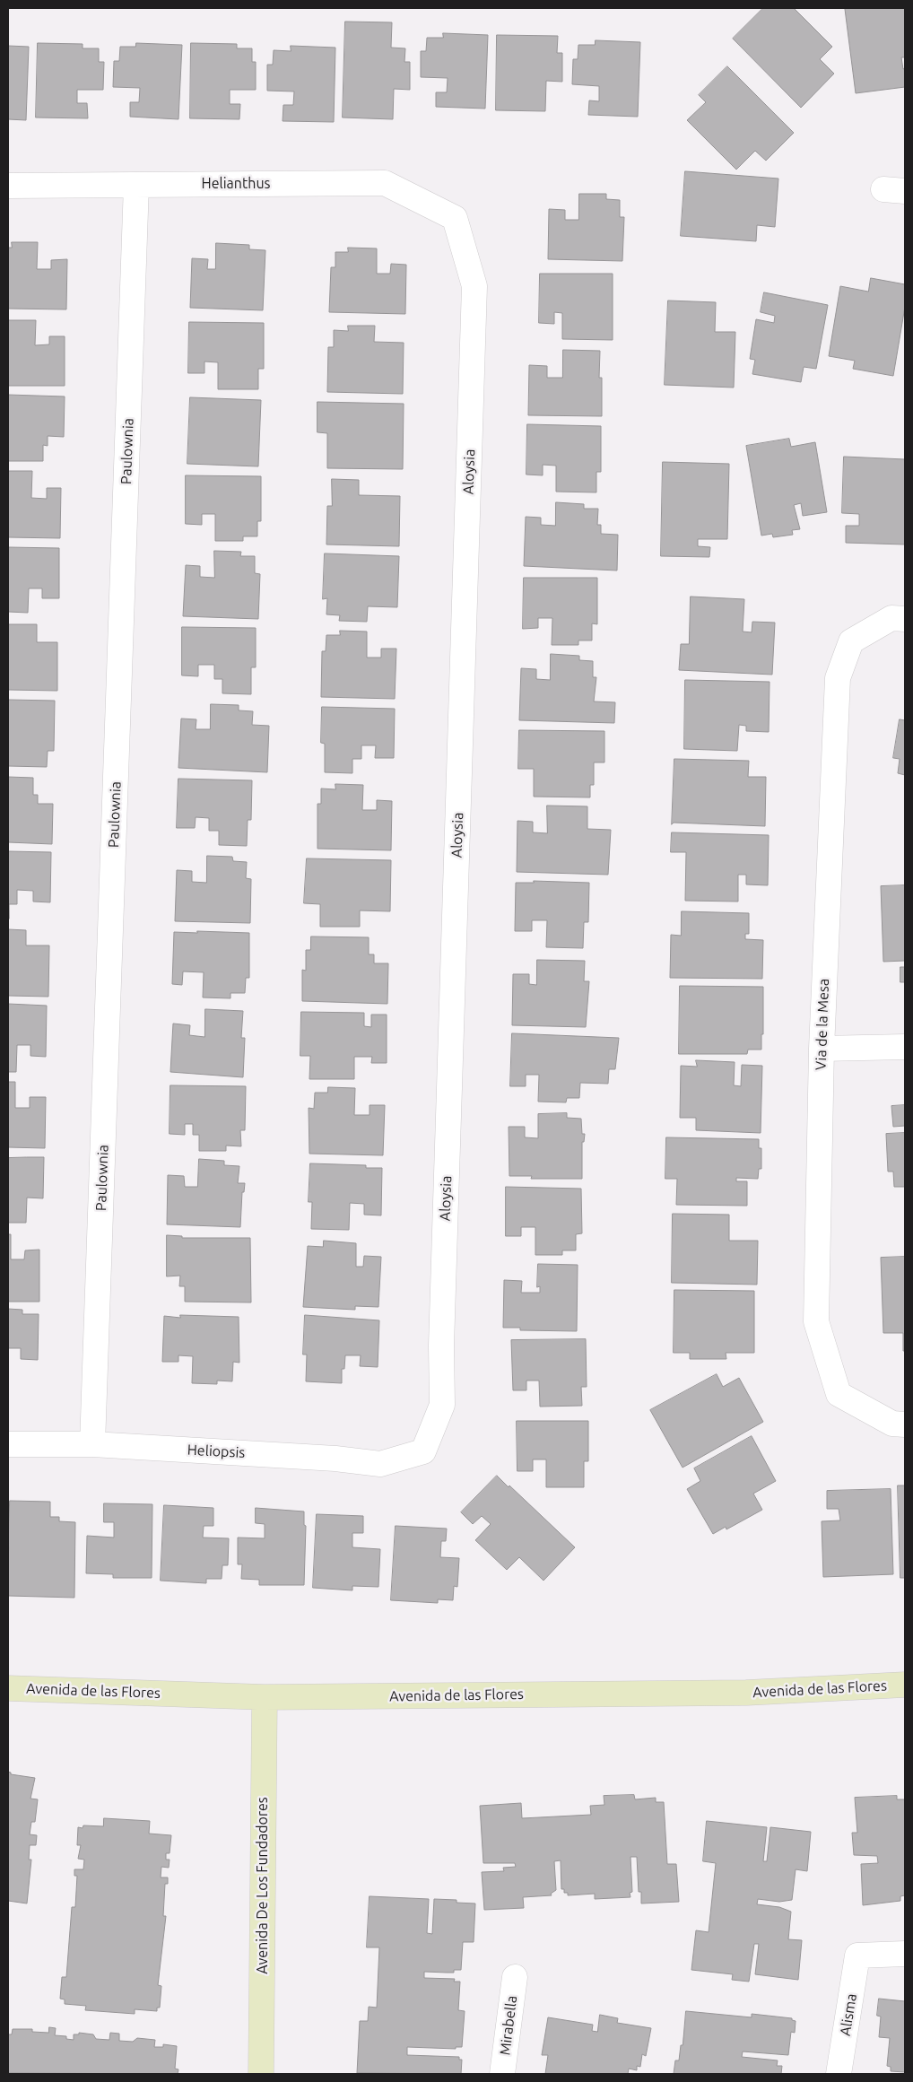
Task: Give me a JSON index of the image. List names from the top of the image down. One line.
{"streets":{"main road":["Avenida de las Flores","Avenida De Los Fundadores"],"street":["Helianthus","Paulownia","Aloysia","Via de la Mesa","Heliopsis","Alisma","Mirabella"]},"crossings":[["Helianthus","Paulownia"],["Helianthus","Aloysia"],["Paulownia","Heliopsis"],["Aloysia","Heliopsis"],["Avenida de las Flores","Avenida De Los Fundadores"]]}
